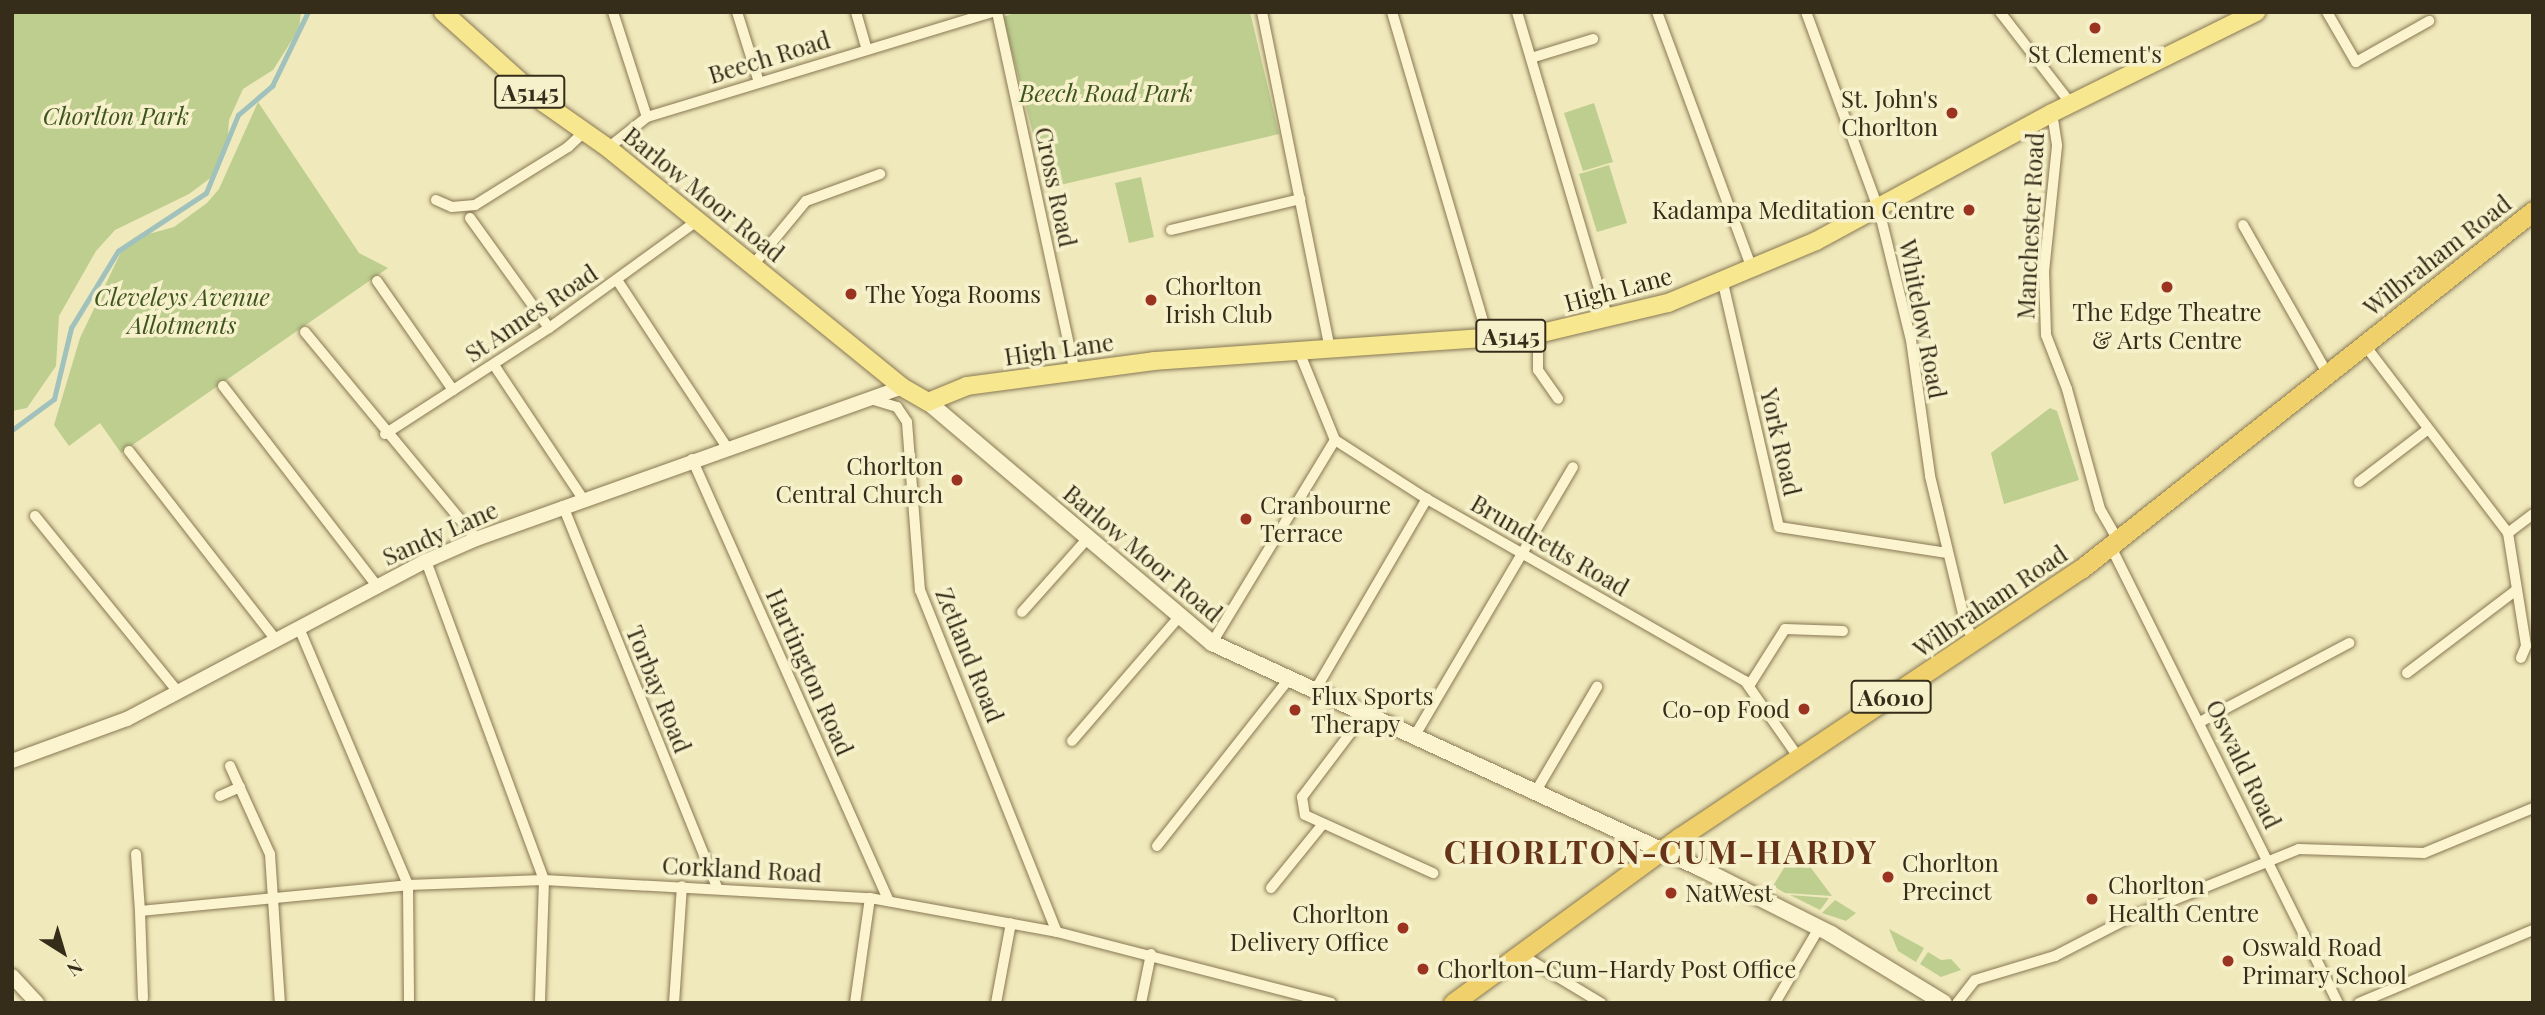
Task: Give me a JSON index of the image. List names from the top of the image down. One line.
{"streets":{"highway":["Wilbraham Road","A6010"],"main road":["A5145","Barlow Moor Road","High Lane"],"street":["Beech Road","Cross Road","Manchester Road","St Annes Road","Whitelow Road","York Road","Sandy Lane","Brundretts Road","Zetland Road","Hartington Road","Torbay Road","Oswald Road","Corkland Road"]},"crossings":[["Beech Road","Cross Road"],["Beech Road","Barlow Moor Road"],["A5145","High Lane"],["Cross Road","High Lane"],["Barlow Moor Road","Wilbraham Road"],["Barlow Moor Road","High Lane"],["Barlow Moor Road","St Annes Road"],["Barlow Moor Road","Sandy Lane"],["Manchester Road","Wilbraham Road"],["Manchester Road","High Lane"],["Manchester Road","Oswald Road"],["Wilbraham Road","Whitelow Road"],["Wilbraham Road","Brundretts Road"],["Wilbraham Road","Oswald Road"],["High Lane","Whitelow Road"],["High Lane","York Road"],["Whitelow Road","York Road"],["Sandy Lane","Zetland Road"],["Sandy Lane","Hartington Road"],["Sandy Lane","Torbay Road"],["Zetland Road","Corkland Road"],["Hartington Road","Corkland Road"],["Torbay Road","Corkland Road"]],"districts":["CHORLTON-CUM-HARDY"],"parks":["Beech Road Park","Chorlton Park","Cleveleys Avenue Allotments"],"places":["St Clement's","St. John's Chorlton","Kadampa Meditation Centre","The Edge Theatre & Arts Centre","The Yoga Rooms","Chorlton Irish Club","Chorlton Central Church","Cranbourne Terrace","Co-op Food","Flux Sports Therapy","Chorlton Precinct","NatWest","Chorlton Health Centre","Chorlton Delivery Office","Oswald Road Primary School","Chorlton-Cum-Hardy Post Office"],"north":"bottom right"}
